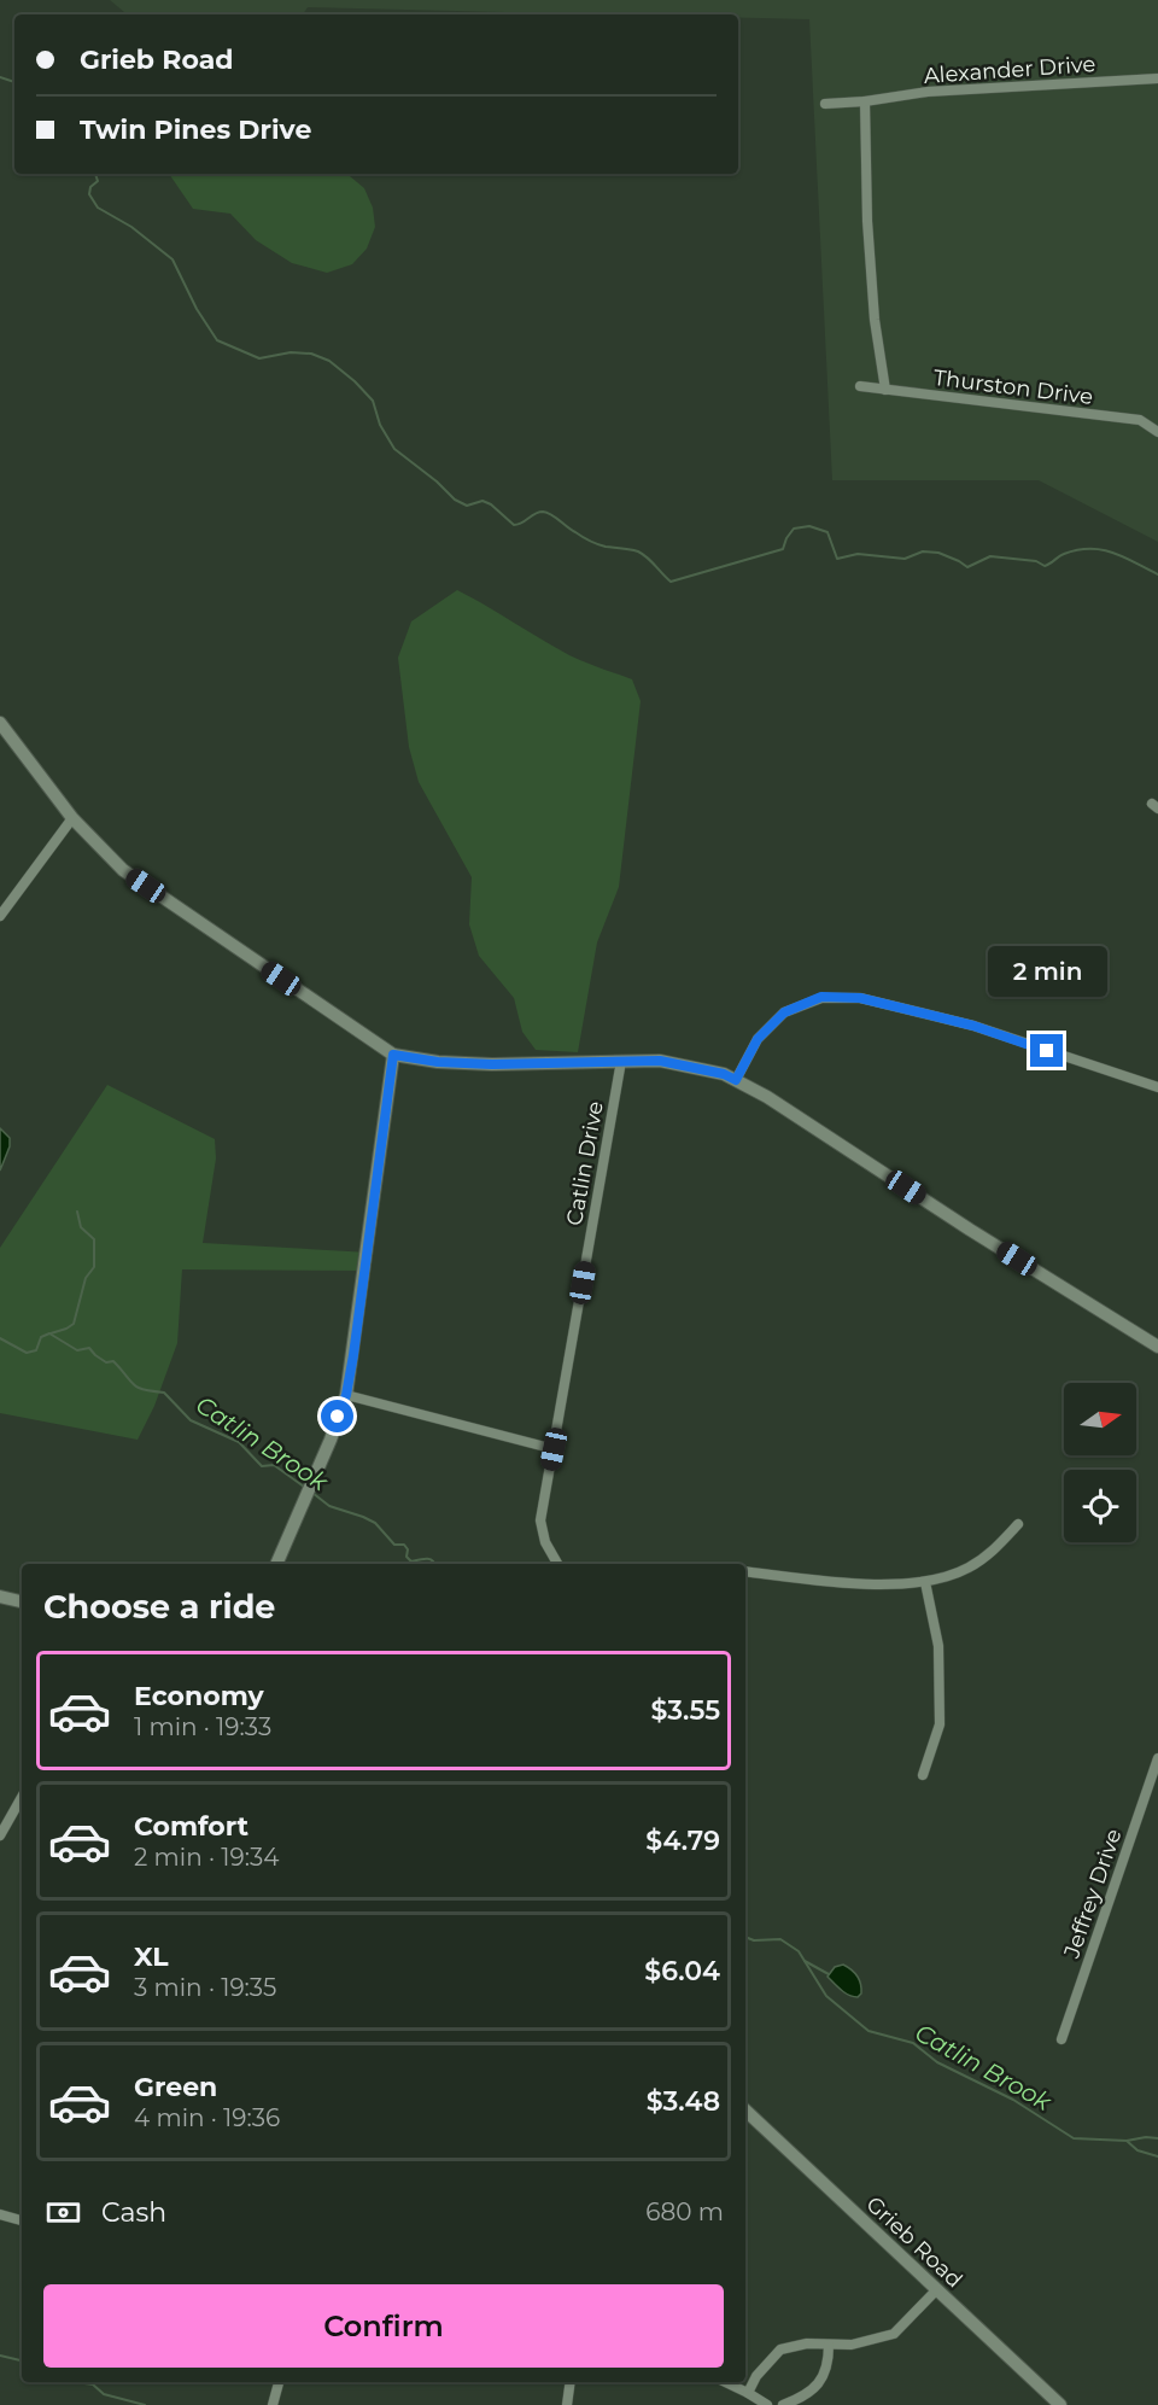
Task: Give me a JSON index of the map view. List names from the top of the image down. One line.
{"streets":{"main road":["Grieb Road"],"street":["Alexander Drive","Thurston Drive","Catlin Drive","Jeffrey Drive"]},"water":["Catlin Brook"],"north":"right","page":{"banner":["Grieb Road","Twin Pines Drive"],"bubble":"2 min","heading":"Choose a ride","list":[{"name":"Economy","note":"1 min · 19:33","value":"$3.55"},{"name":"Comfort","note":"2 min · 19:34","value":"$4.79"},{"name":"XL","note":"3 min · 19:35","value":"$6.04"},{"name":"Green","note":"4 min · 19:36","value":"$3.48"}],"pay":["Cash","680 m"],"buttons":"Confirm"}}
